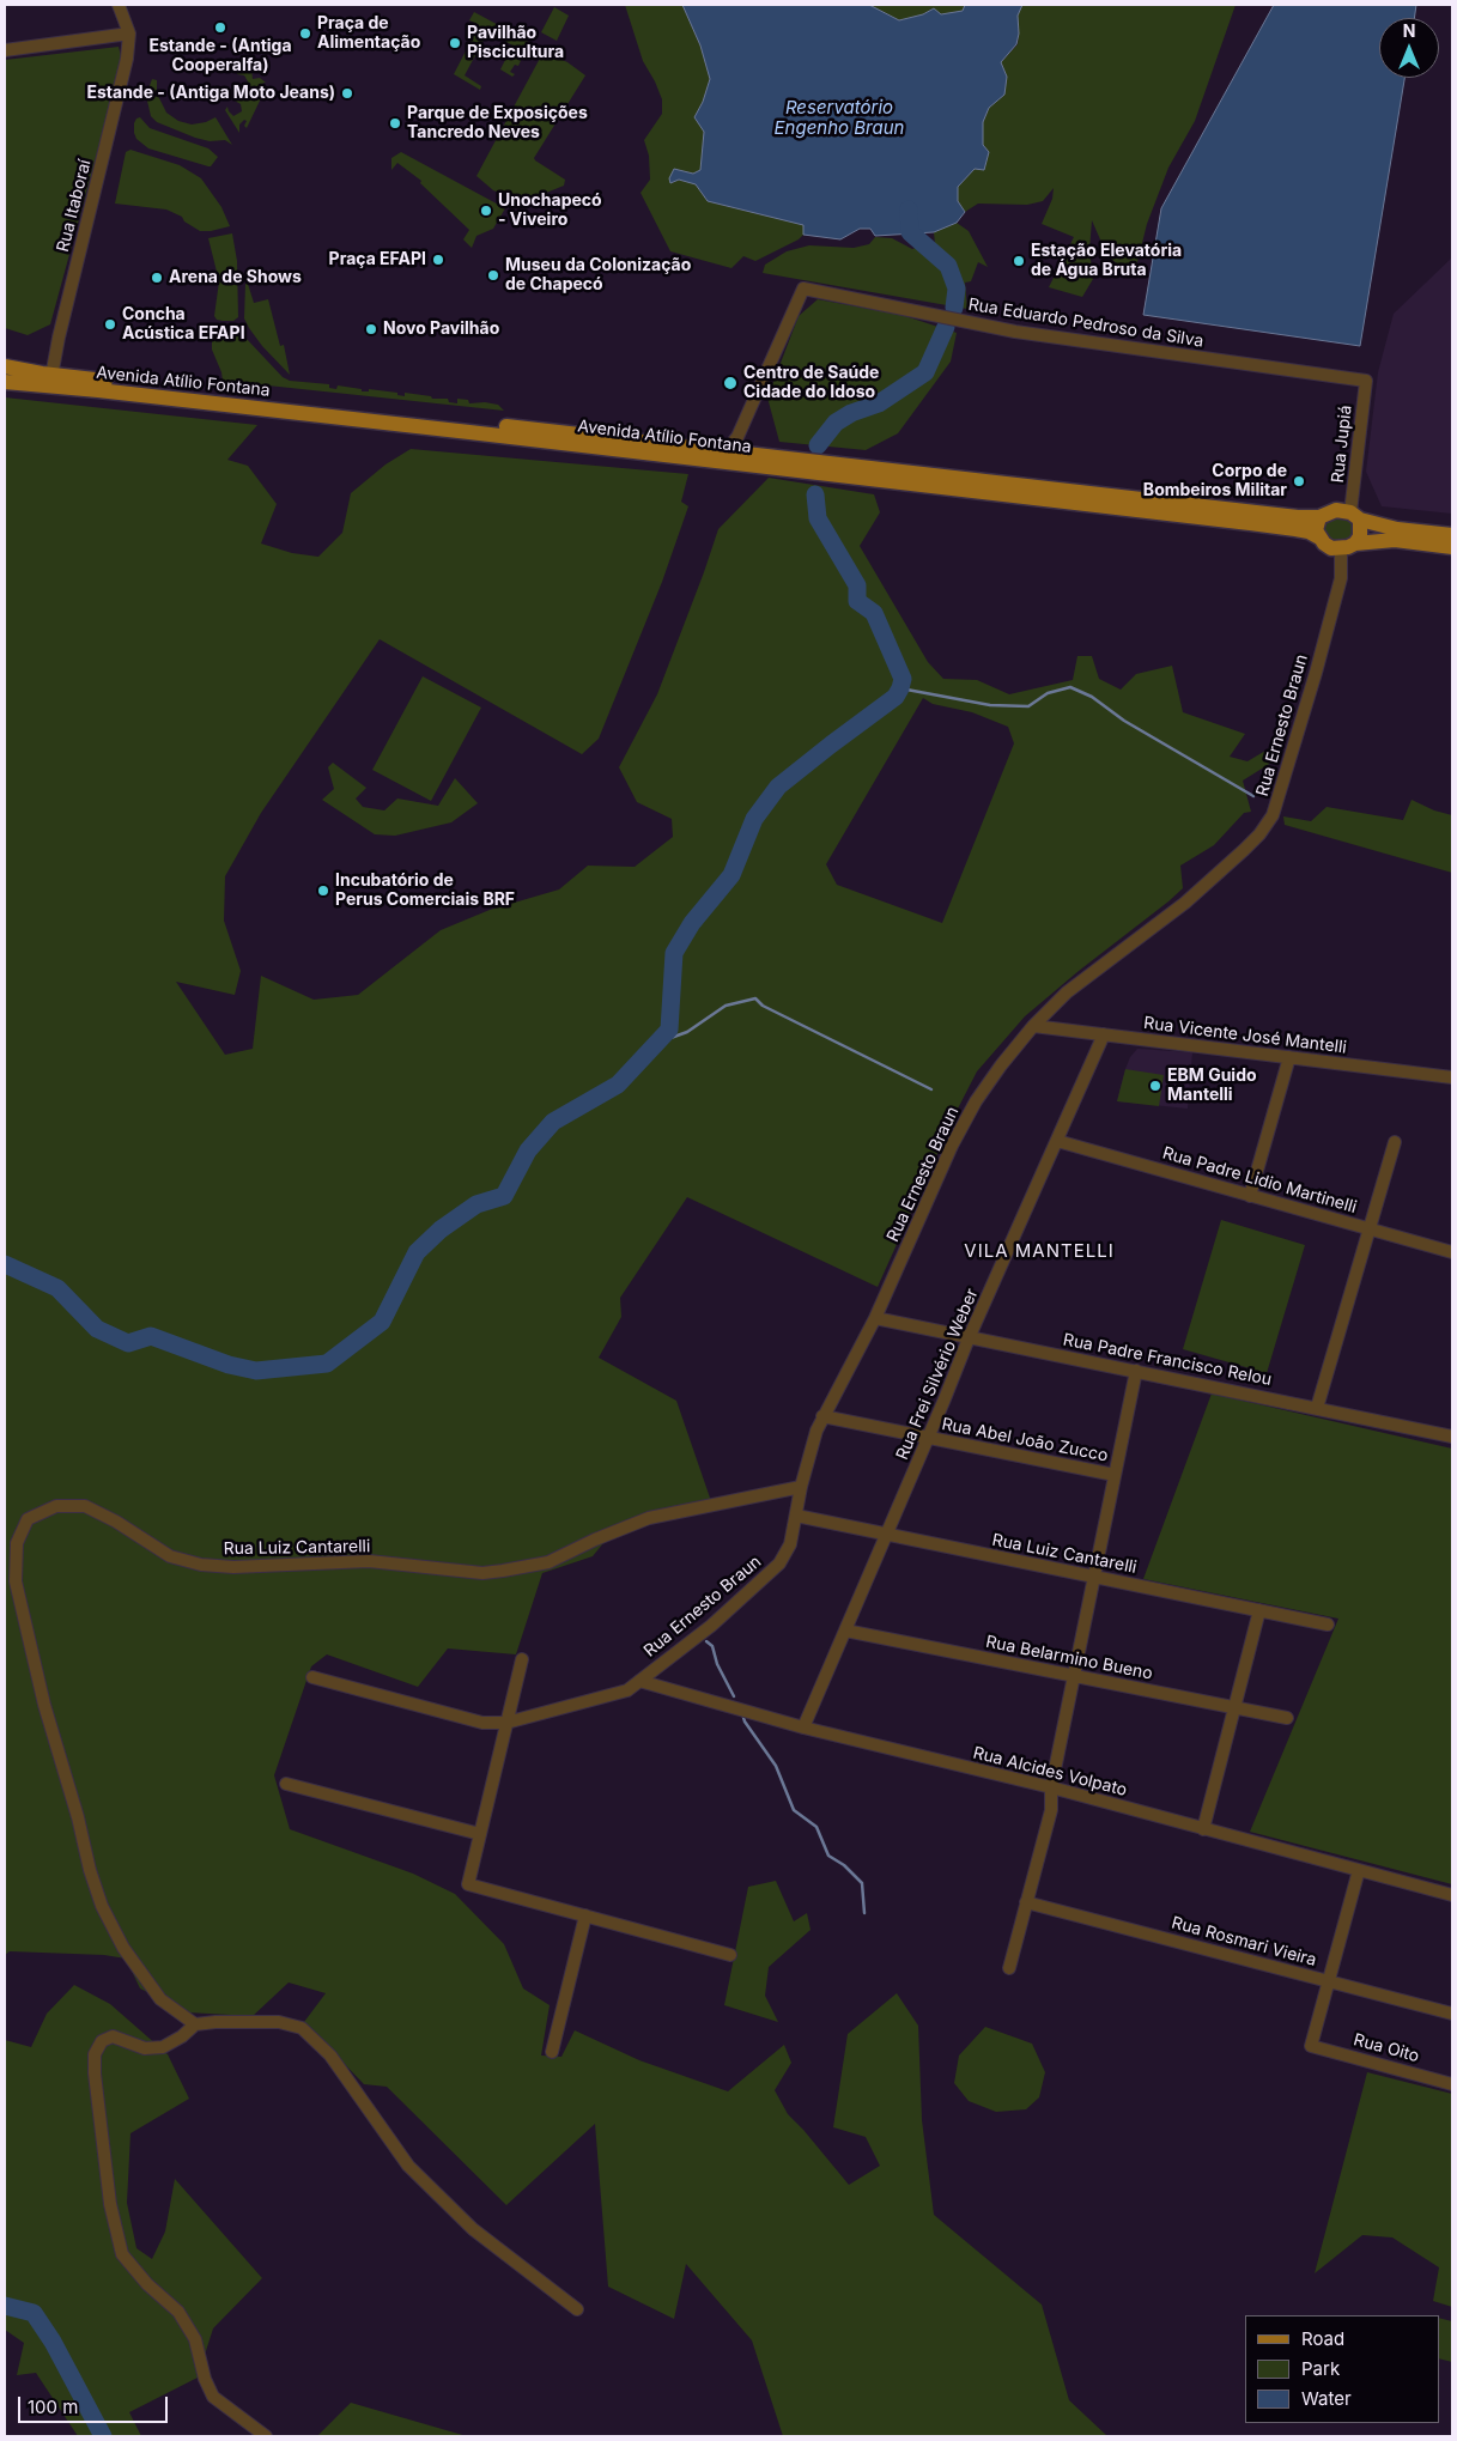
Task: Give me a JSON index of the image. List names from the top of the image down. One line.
{"streets":{"main road":["Avenida Atílio Fontana"],"street":["Rua Itaboraí","Rua Eduardo Pedroso da Silva","Rua Jupiá","Rua Ernesto Braun","Rua Vicente José Mantelli","Rua Padre Lidio Martinelli","Rua Padre Francisco Relou","Rua Frei Silvério Weber","Rua Abel João Zucco","Rua Luiz Cantarelli","Rua Belarmino Bueno","Rua Alcides Volpato","Rua Rosmari Vieira","Rua Oito"]},"crossings":[["Rua Itaboraí","Avenida Atílio Fontana"],["Rua Eduardo Pedroso da Silva","Avenida Atílio Fontana"],["Rua Eduardo Pedroso da Silva","Rua Jupiá"],["Avenida Atílio Fontana","Rua Jupiá"],["Avenida Atílio Fontana","Rua Ernesto Braun"],["Rua Jupiá","Rua Ernesto Braun"],["Rua Ernesto Braun","Rua Vicente José Mantelli"],["Rua Ernesto Braun","Rua Padre Francisco Relou"],["Rua Ernesto Braun","Rua Abel João Zucco"],["Rua Ernesto Braun","Rua Luiz Cantarelli"],["Rua Ernesto Braun","Rua Alcides Volpato"],["Rua Vicente José Mantelli","Rua Frei Silvério Weber"],["Rua Padre Lidio Martinelli","Rua Frei Silvério Weber"],["Rua Padre Francisco Relou","Rua Frei Silvério Weber"],["Rua Frei Silvério Weber","Rua Abel João Zucco"],["Rua Frei Silvério Weber","Rua Luiz Cantarelli"],["Rua Frei Silvério Weber","Rua Belarmino Bueno"],["Rua Frei Silvério Weber","Rua Alcides Volpato"],["Rua Rosmari Vieira","Rua Oito"]],"districts":["VILA MANTELLI"],"water":["Reservatório Engenho Braun"],"places":["Estande - (Antiga Cooperalfa)","Praça de Alimentação","Pavilhão Piscicultura","Estande - (Antiga Moto Jeans)","Parque de Exposições Tancredo Neves","Unochapecó - Viveiro","Praça EFAPI","Estação Elevatória de Água Bruta","Museu da Colonização de Chapecó","Arena de Shows","Concha Acústica EFAPI","Novo Pavilhão","Centro de Saúde Cidade do Idoso","Corpo de Bombeiros Militar","Incubatório de Perus Comerciais BRF","EBM Guido Mantelli"],"legend":["Road","Park","Water"],"scale_bar":"100 m","north":"top"}
